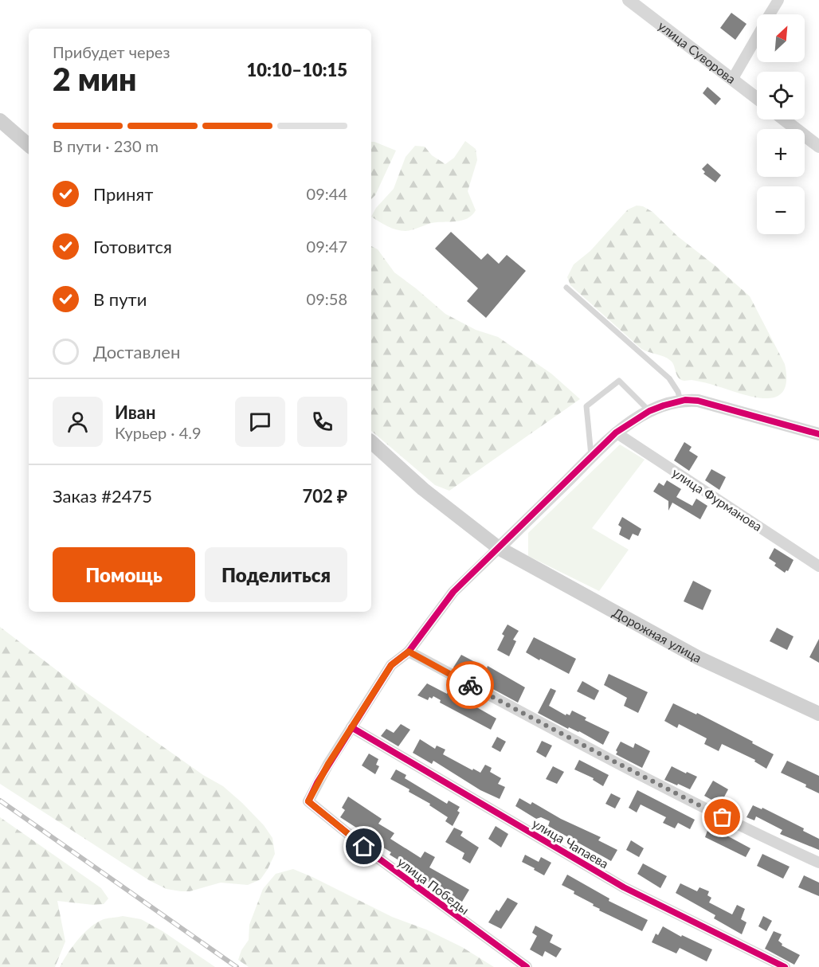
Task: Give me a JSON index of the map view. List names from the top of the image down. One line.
{"streets":{"main road":["Дорожная улица"],"street":["улица Суворова","улица Фурманова","улица Чапаева","улица Победы"]},"crossings":[["улица Чапаева","улица Победы"]],"north":"top right","page":{"map_buttons":["+","−"],"heading":["2 мин","Прибудет через","10:10–10:15"],"panel":["Иван","Курьер · 4.9","Заказ #2475","702 ₽"],"bar":"В пути · 230 m","list":[["Принят","09:44"],["Готовится","09:47"],["В пути","09:58"],"Доставлен"],"buttons":["Помощь","Поделиться"]}}
